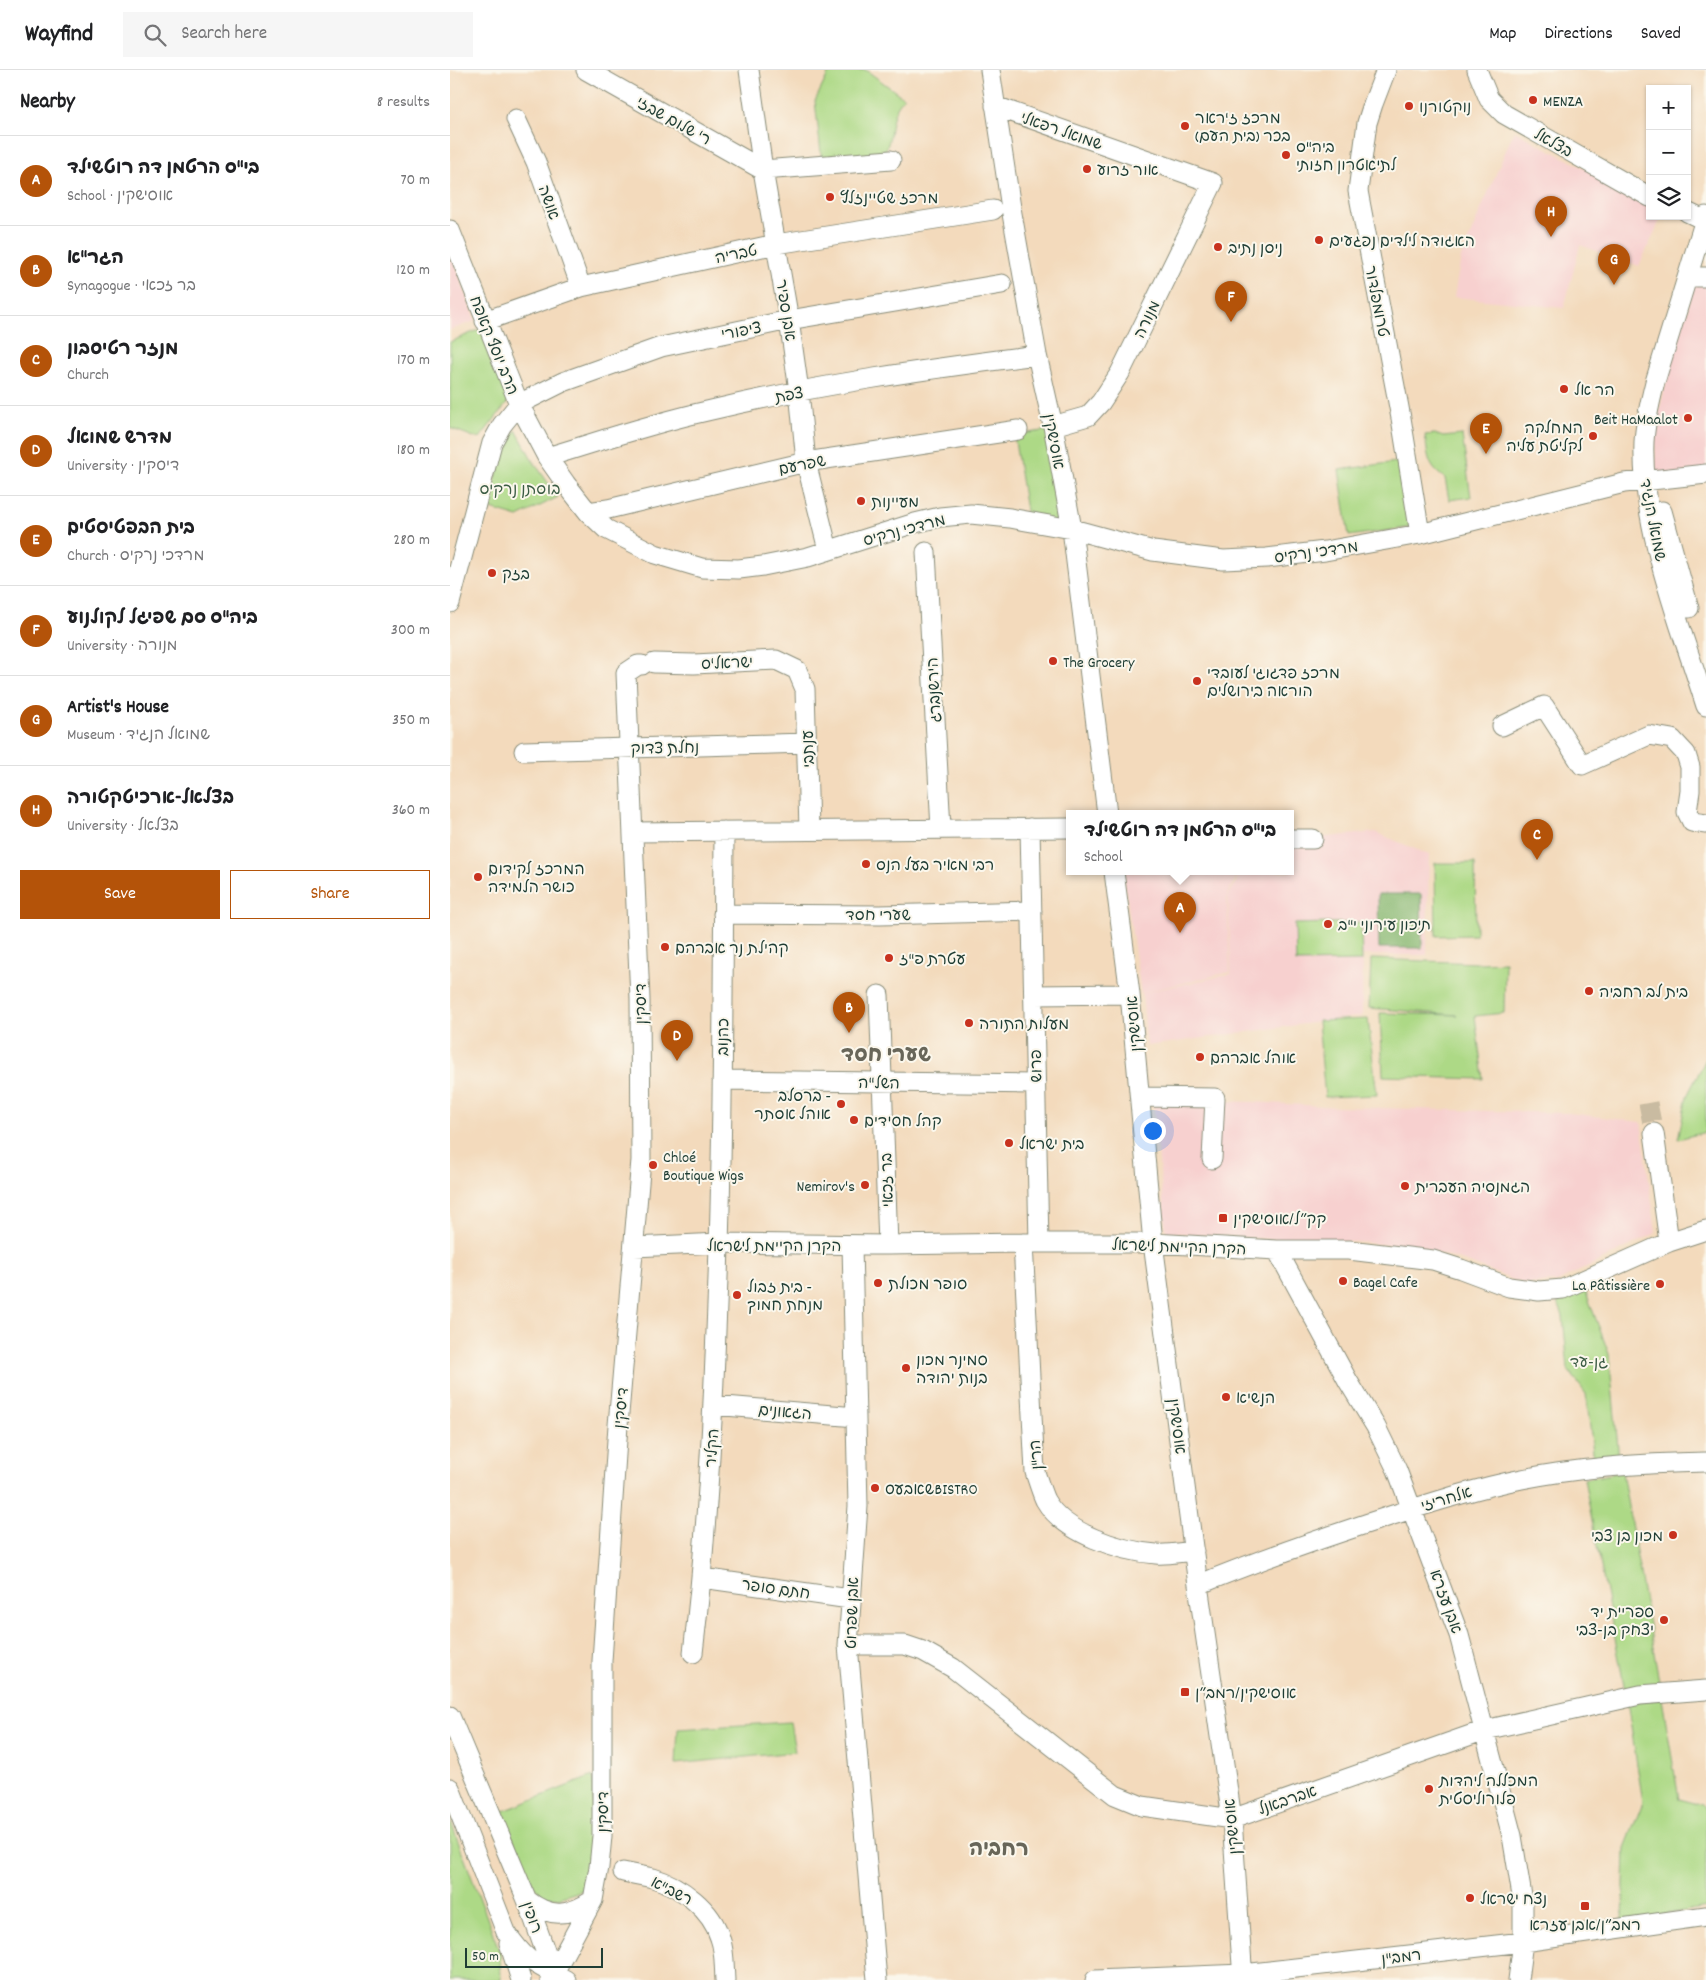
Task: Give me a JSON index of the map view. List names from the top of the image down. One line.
{"streets":{"street":["ר' שלום שבזי","שמואל רפאלי","בצלאל","אושה","טבריה","טרומפלדור","אבן ספיר","מנורה","ציפורי","הרב יוסף קאפח","צפת","אוסישקין","שפרעם","שמואל הנגיד","מרדכי נרקיס","ישראל'ס","הירשנברג","נחלת צדוק","ענתבי","שערי חסד","דיסקין","כהנוב","פרוש","השל\"ה","בר זכאי","הקרן הקיימת לישראל","הגאונים","הקליר","הר\"ן","אלחריזי","חתם סופר","אבן עזרא","אבן שפרוט","אברבאנל","רשב\"א","רופין","רמב\"ן"]},"crossings":[["ר' שלום שבזי","אבן ספיר"],["שמואל רפאלי","מנורה"],["שמואל רפאלי","אוסישקין"],["אושה","טבריה"],["טבריה","אבן ספיר"],["טבריה","הרב יוסף קאפח"],["טרומפלדור","מרדכי נרקיס"],["אבן ספיר","ציפורי"],["אבן ספיר","צפת"],["אבן ספיר","שפרעם"],["אבן ספיר","מרדכי נרקיס"],["מנורה","אוסישקין"],["ציפורי","הרב יוסף קאפח"],["ציפורי","מרדכי נרקיס"],["הרב יוסף קאפח","מרדכי נרקיס"],["צפת","אוסישקין"],["צפת","מרדכי נרקיס"],["אוסישקין","מרדכי נרקיס"],["אוסישקין","הקרן הקיימת לישראל"],["אוסישקין","הר\"ן"],["אוסישקין","אלחריזי"],["אוסישקין","אברבאנל"],["אוסישקין","רמב\"ן"],["שפרעם","מרדכי נרקיס"],["שמואל הנגיד","מרדכי נרקיס"],["ישראל'ס","ענתבי"],["ישראל'ס","דיסקין"],["נחלת צדוק","ענתבי"],["נחלת צדוק","דיסקין"],["שערי חסד","כהנוב"],["שערי חסד","פרוש"],["דיסקין","הקרן הקיימת לישראל"],["דיסקין","רופין"],["כהנוב","השל\"ה"],["כהנוב","הקרן הקיימת לישראל"],["כהנוב","הקליר"],["פרוש","השל\"ה"],["פרוש","הקרן הקיימת לישראל"],["פרוש","הר\"ן"],["השל\"ה","בר זכאי"],["בר זכאי","הקרן הקיימת לישראל"],["הקרן הקיימת לישראל","הקליר"],["הקרן הקיימת לישראל","הר\"ן"],["הקרן הקיימת לישראל","אבן עזרא"],["הקרן הקיימת לישראל","אבן שפרוט"],["הגאונים","הקליר"],["הגאונים","אבן שפרוט"],["הקליר","חתם סופר"],["אלחריזי","אבן עזרא"],["חתם סופר","אבן שפרוט"],["אבן עזרא","אברבאנל"],["אבן עזרא","רמב\"ן"],["אבן שפרוט","אברבאנל"]],"districts":["שערי חסד","רחביה"],"parks":["בוסתן נרקיס","גן-עד"],"places":{"other":["MENZA","נוקטורנו","מרכז ז'ראר בכר (בית העם)","ביה\"ס לתיאטרון חזותי","אור זרוע","מרכז שטיינזלץ","האגודה לילדים נפגעים","ניסן נתיב","הר אל","Beit HaMaalot","המחלקה לקליטת עליה","מעיינות","בזק","The Grocery","מרכז פדגוגי לעובדי הוראה בירושלים","רבי מאיר בעל הנס","המרכז לקידום כושר הלמידה","תיכון עירוני י\"ב","קהילת נר אברהם","עטרת פ\"ז","בית לב רחביה","מעלות התורה","אוהל אברהם","ברסלב - אוהל אסתר","קהל חסידים","בית ישראל","Chloé Boutique Wigs","Nemirov's","הגמנסיה העברית","Bagel Cafe","סופר מכולת","La Pâtissière","בית זבול - מנחת חמוך","סמינר מכון בנות יהודה","הנשיא","שאבעסBISTRO","מכון בן צבי","ספריית יד יצחק בן-צבי","המכללה ליהדות פלורוליסטית","נצח ישראל"],"transit":["קק״ל/אוסישקין","אוסישקין/רמב״ן","רמב״ן/אבן עזרא"]},"scale_bar":"50 m","page":{"header":"Wayfind","search":"Search here","nav":["Map","Directions","Saved"],"heading":["Nearby","8 results"],"map_buttons":["+","−"],"list":[{"mark":"A","name":"בי\"ס הרטמן דה רוטשילד","note":"School · אוסישקין","value":"70 m"},{"mark":"B","name":"הגר\"א","note":"Synagogue · בר זכאי","value":"120 m"},{"mark":"C","name":"מנזר רטיסבון","note":"Church","value":"170 m"},{"mark":"D","name":"מדרש שמואל","note":"University · דיסקין","value":"180 m"},{"mark":"E","name":"בית הבפטיסטים","note":"Church · מרדכי נרקיס","value":"280 m"},{"mark":"F","name":"ביה\"ס סם שפיגל לקולנוע","note":"University · מנורה","value":"300 m"},{"mark":"G","name":"Artist's House","note":"Museum · שמואל הנגיד","value":"350 m"},{"mark":"H","name":"בצלאל-ארכיטקטורה","note":"University · בצלאל","value":"360 m"}],"pins":["H","G","F","E","C","A","B","D"],"popup":["בי\"ס הרטמן דה רוטשילד","School"],"buttons":["Save","Share"],"scale":"50 m"}}
